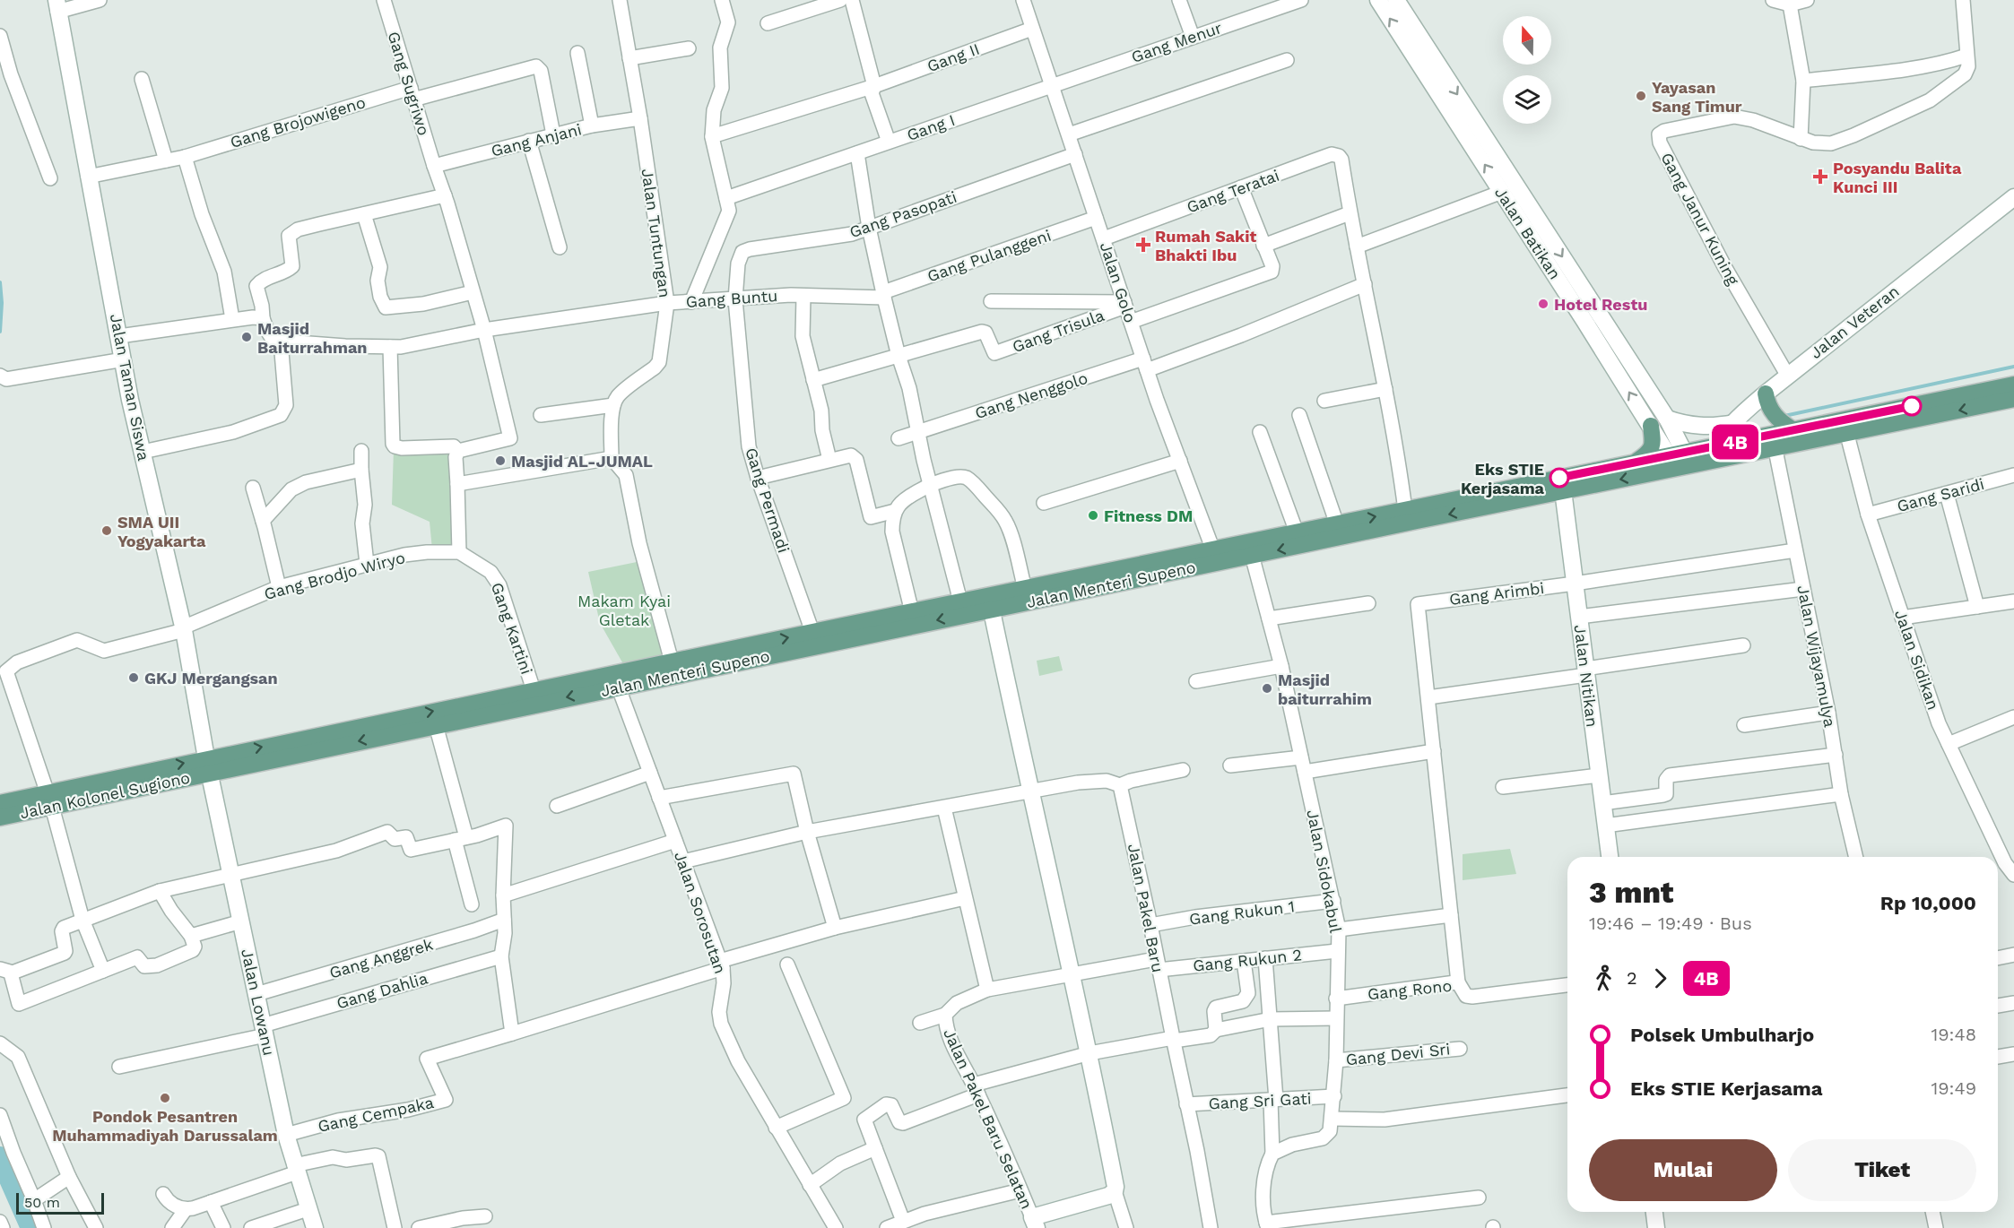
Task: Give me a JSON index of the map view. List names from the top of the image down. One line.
{"streets":{"main road":["Jalan Batikan","Jalan Veteran","Jalan Taman Siswa","Jalan Menteri Supeno","Jalan Nitikan","Jalan Kolonel Sugiono","Jalan Lowanu"],"street":["Gang Menur","Gang II","Gang Sugriwo","Gang Brojowigeno","Gang I","Gang Anjani","Gang Teratai","Gang Pasopati","Gang Janur Kuning","Jalan Tuntungan","Gang Pulanggeni","Jalan Golo","Gang Buntu","Gang Trisula","Gang Nenggolo","Gang Saridi","Gang Permadi","Gang Brodjo Wiryo","Gang Arimbi","Gang Kartini","Jalan Wijayamulya","Jalan Sidikan","Jalan Sidokabul","Jalan Pakel Baru","Jalan Sorosutan","Gang Rukun 1","Gang Anggrek","Gang Rukun 2","Gang Rono","Gang Dahlia","Gang Devi Sri","Gang Sri Gati","Gang Cempaka","Jalan Pakel Baru Selatan"]},"crossings":[["Gang Menur","Gang I"],["Gang Menur","Jalan Golo"],["Gang II","Gang I"],["Gang II","Jalan Golo"],["Gang Sugriwo","Gang Brojowigeno"],["Gang Sugriwo","Gang Anjani"],["Gang Sugriwo","Gang Buntu"],["Gang Brojowigeno","Gang Anjani"],["Gang Brojowigeno","Jalan Taman Siswa"],["Gang I","Jalan Golo"],["Gang Anjani","Jalan Tuntungan"],["Gang Teratai","Jalan Golo"],["Gang Pasopati","Jalan Golo"],["Gang Pasopati","Gang Buntu"],["Gang Pasopati","Gang Permadi"],["Gang Janur Kuning","Jalan Veteran"],["Jalan Tuntungan","Gang Buntu"],["Jalan Batikan","Jalan Menteri Supeno"],["Gang Pulanggeni","Jalan Golo"],["Gang Pulanggeni","Gang Buntu"],["Jalan Golo","Gang Trisula"],["Jalan Golo","Gang Nenggolo"],["Jalan Golo","Jalan Menteri Supeno"],["Gang Buntu","Gang Permadi"],["Jalan Veteran","Jalan Menteri Supeno"],["Jalan Taman Siswa","Gang Brodjo Wiryo"],["Jalan Taman Siswa","Jalan Menteri Supeno"],["Jalan Taman Siswa","Jalan Kolonel Sugiono"],["Jalan Taman Siswa","Jalan Lowanu"],["Gang Saridi","Jalan Sidikan"],["Gang Permadi","Jalan Menteri Supeno"],["Gang Brodjo Wiryo","Gang Kartini"],["Gang Brodjo Wiryo","Jalan Kolonel Sugiono"],["Jalan Menteri Supeno","Gang Kartini"],["Jalan Menteri Supeno","Jalan Wijayamulya"],["Jalan Menteri Supeno","Jalan Sidikan"],["Jalan Menteri Supeno","Jalan Nitikan"],["Jalan Menteri Supeno","Jalan Kolonel Sugiono"],["Jalan Menteri Supeno","Jalan Sidokabul"],["Jalan Menteri Supeno","Jalan Sorosutan"],["Jalan Menteri Supeno","Jalan Lowanu"],["Gang Arimbi","Jalan Wijayamulya"],["Gang Arimbi","Jalan Nitikan"],["Jalan Kolonel Sugiono","Jalan Lowanu"],["Jalan Sidokabul","Gang Rukun 1"],["Jalan Sidokabul","Gang Rukun 2"],["Jalan Sidokabul","Gang Rono"],["Jalan Sidokabul","Gang Devi Sri"],["Jalan Sidokabul","Gang Sri Gati"],["Jalan Pakel Baru","Gang Rukun 1"],["Jalan Pakel Baru","Gang Rukun 2"],["Jalan Pakel Baru","Gang Sri Gati"],["Jalan Pakel Baru","Jalan Pakel Baru Selatan"],["Gang Anggrek","Jalan Lowanu"],["Gang Rukun 2","Jalan Pakel Baru Selatan"],["Gang Dahlia","Jalan Lowanu"],["Jalan Lowanu","Gang Cempaka"]],"parks":["Makam Kyai Gletak"],"places":{"other":["Yayasan Sang Timur","Hotel Restu","Masjid Baiturrahman","Masjid AL-JUMAL","Eks STIE Kerjasama","Fitness DM","SMA UII Yogyakarta","GKJ Mergangsan","Masjid baiturrahim","Pondok Pesantren Muhammadiyah Darussalam"],"health":["Posyandu Balita Kunci III","Rumah Sakit Bhakti Ibu"]},"lines":["bus line 4B"],"scale_bar":"50 m","north":"top","page":{"on_map":"4B","heading":["3 mnt","19:46 – 19:49 · Bus","Rp 10,000"],"legs":["2","4B"],"list":[{"name":"Polsek Umbulharjo","value":"19:48"},{"name":"Eks STIE Kerjasama","value":"19:49"}],"buttons":["Mulai","Tiket"],"scale":"50 m"}}
